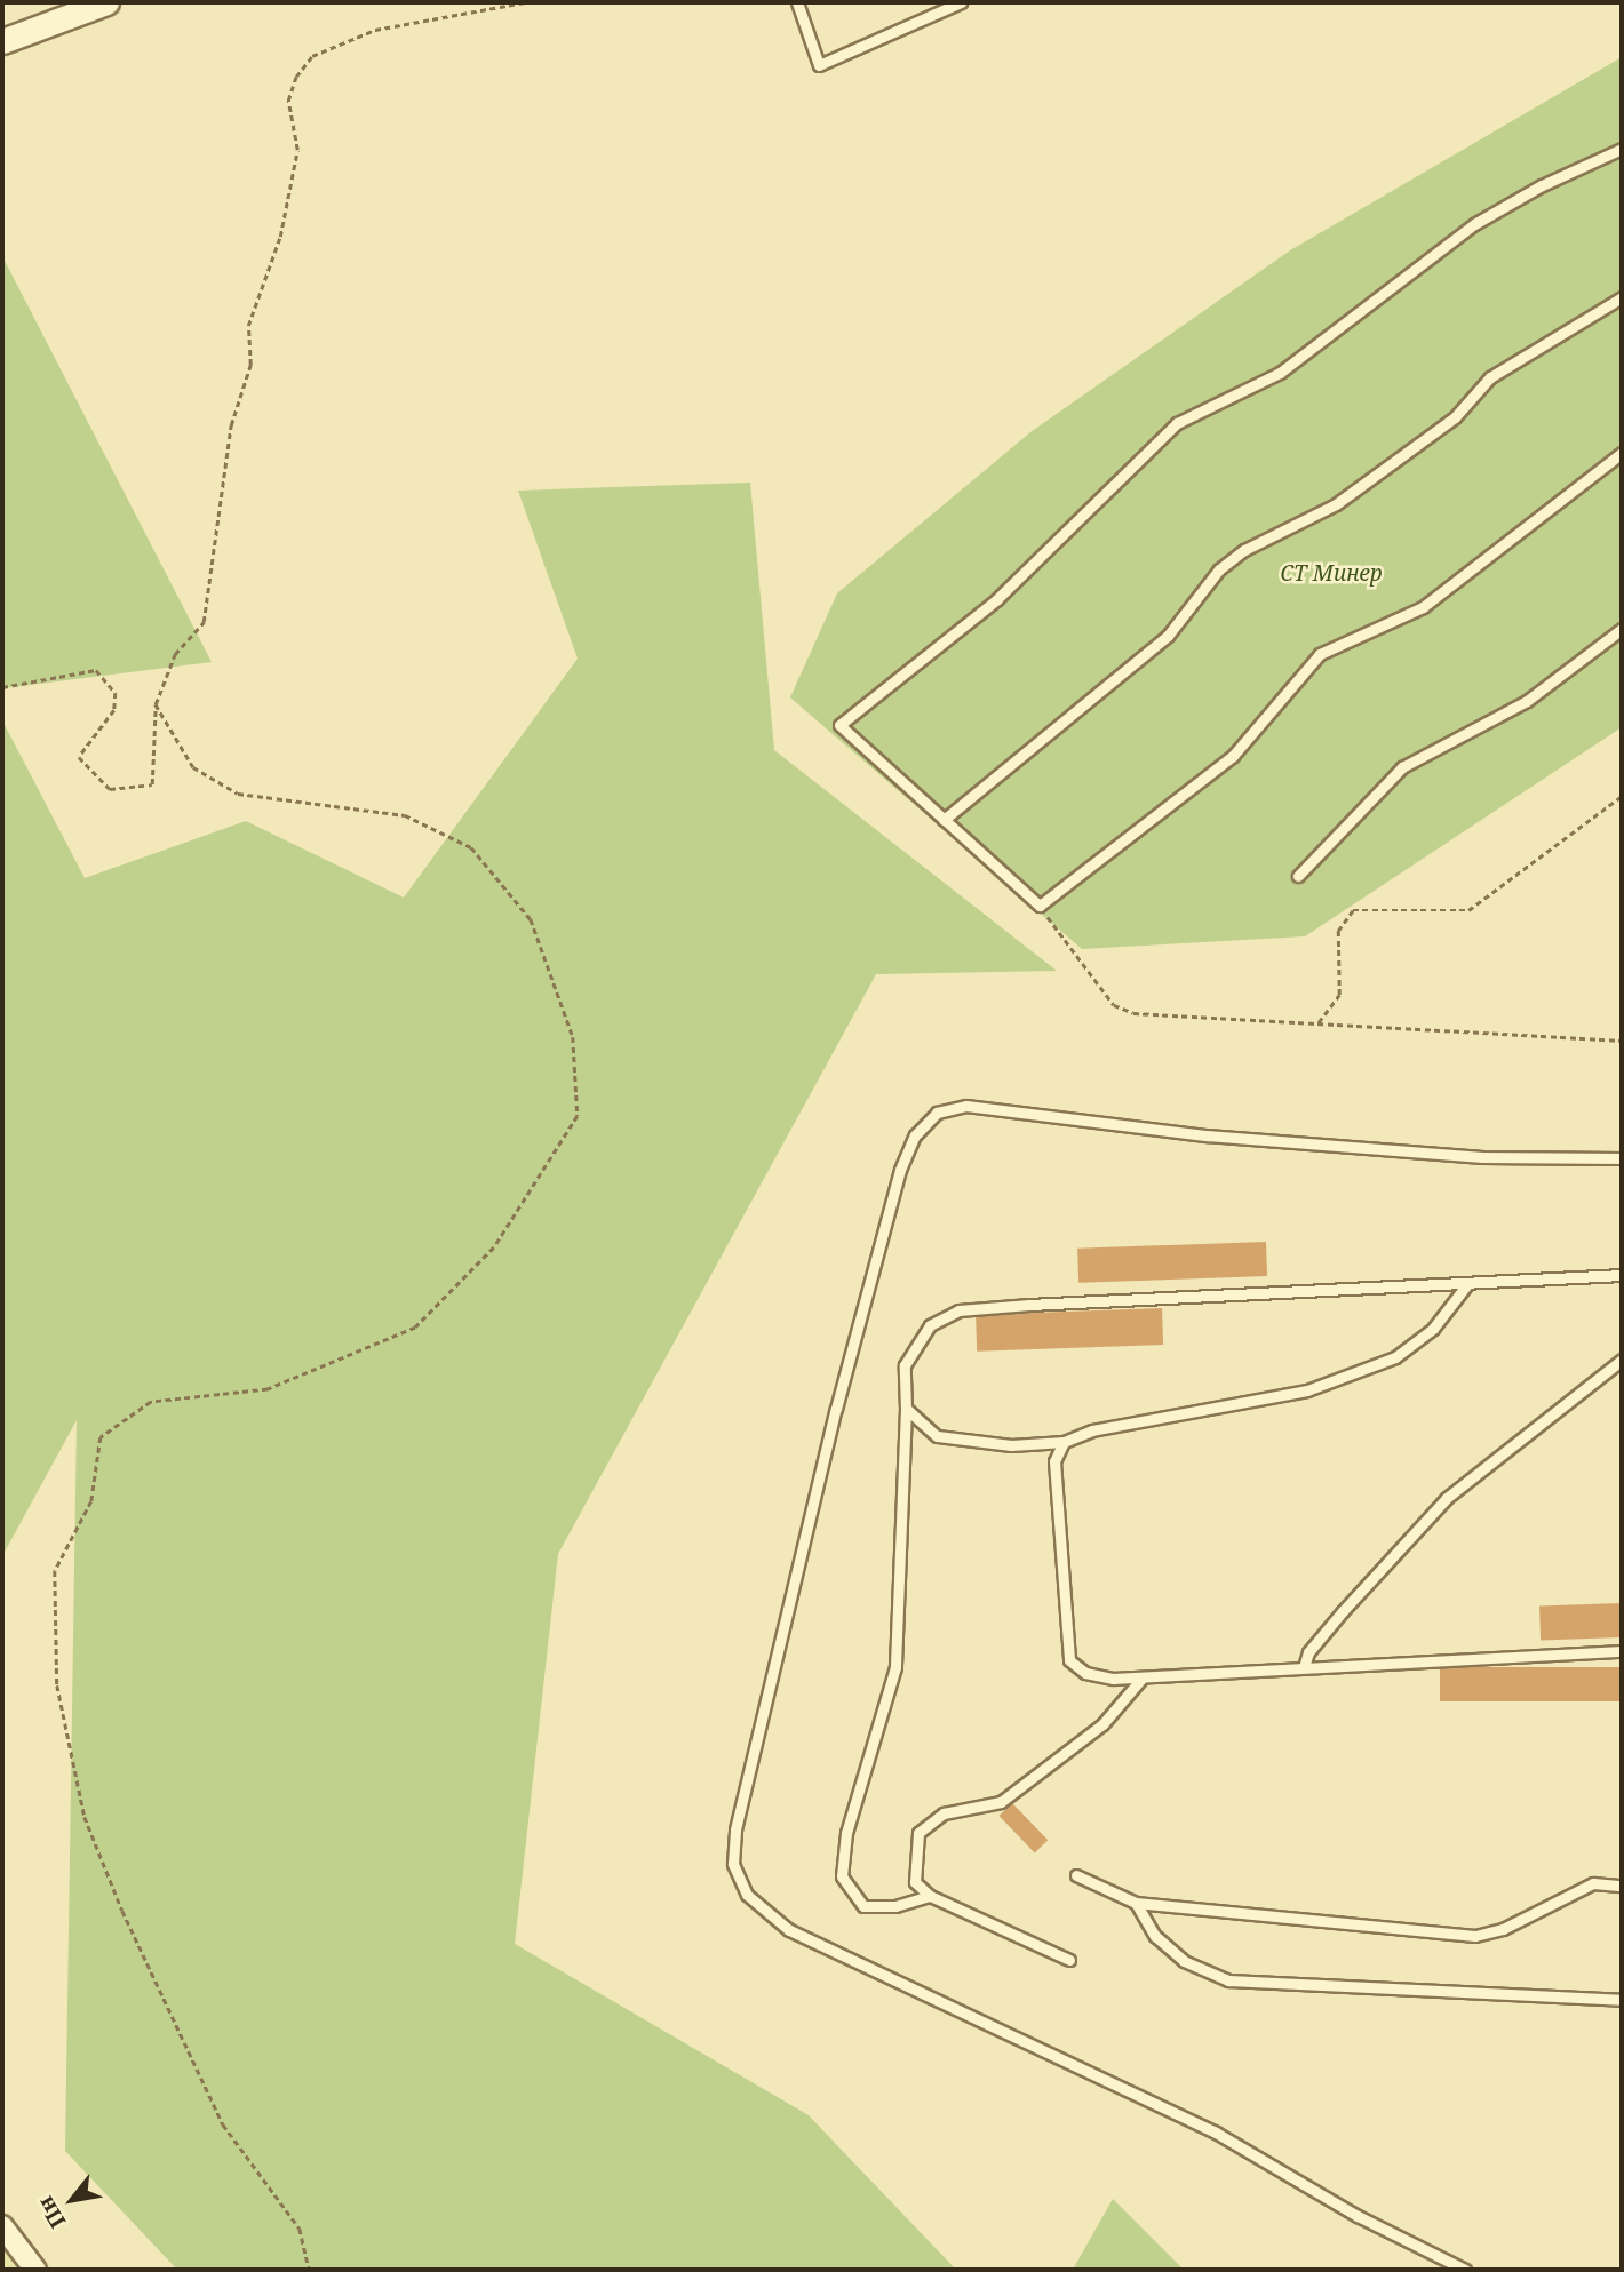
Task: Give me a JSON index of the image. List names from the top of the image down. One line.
{"parks":["СТ Минер"],"north":"bottom left"}
